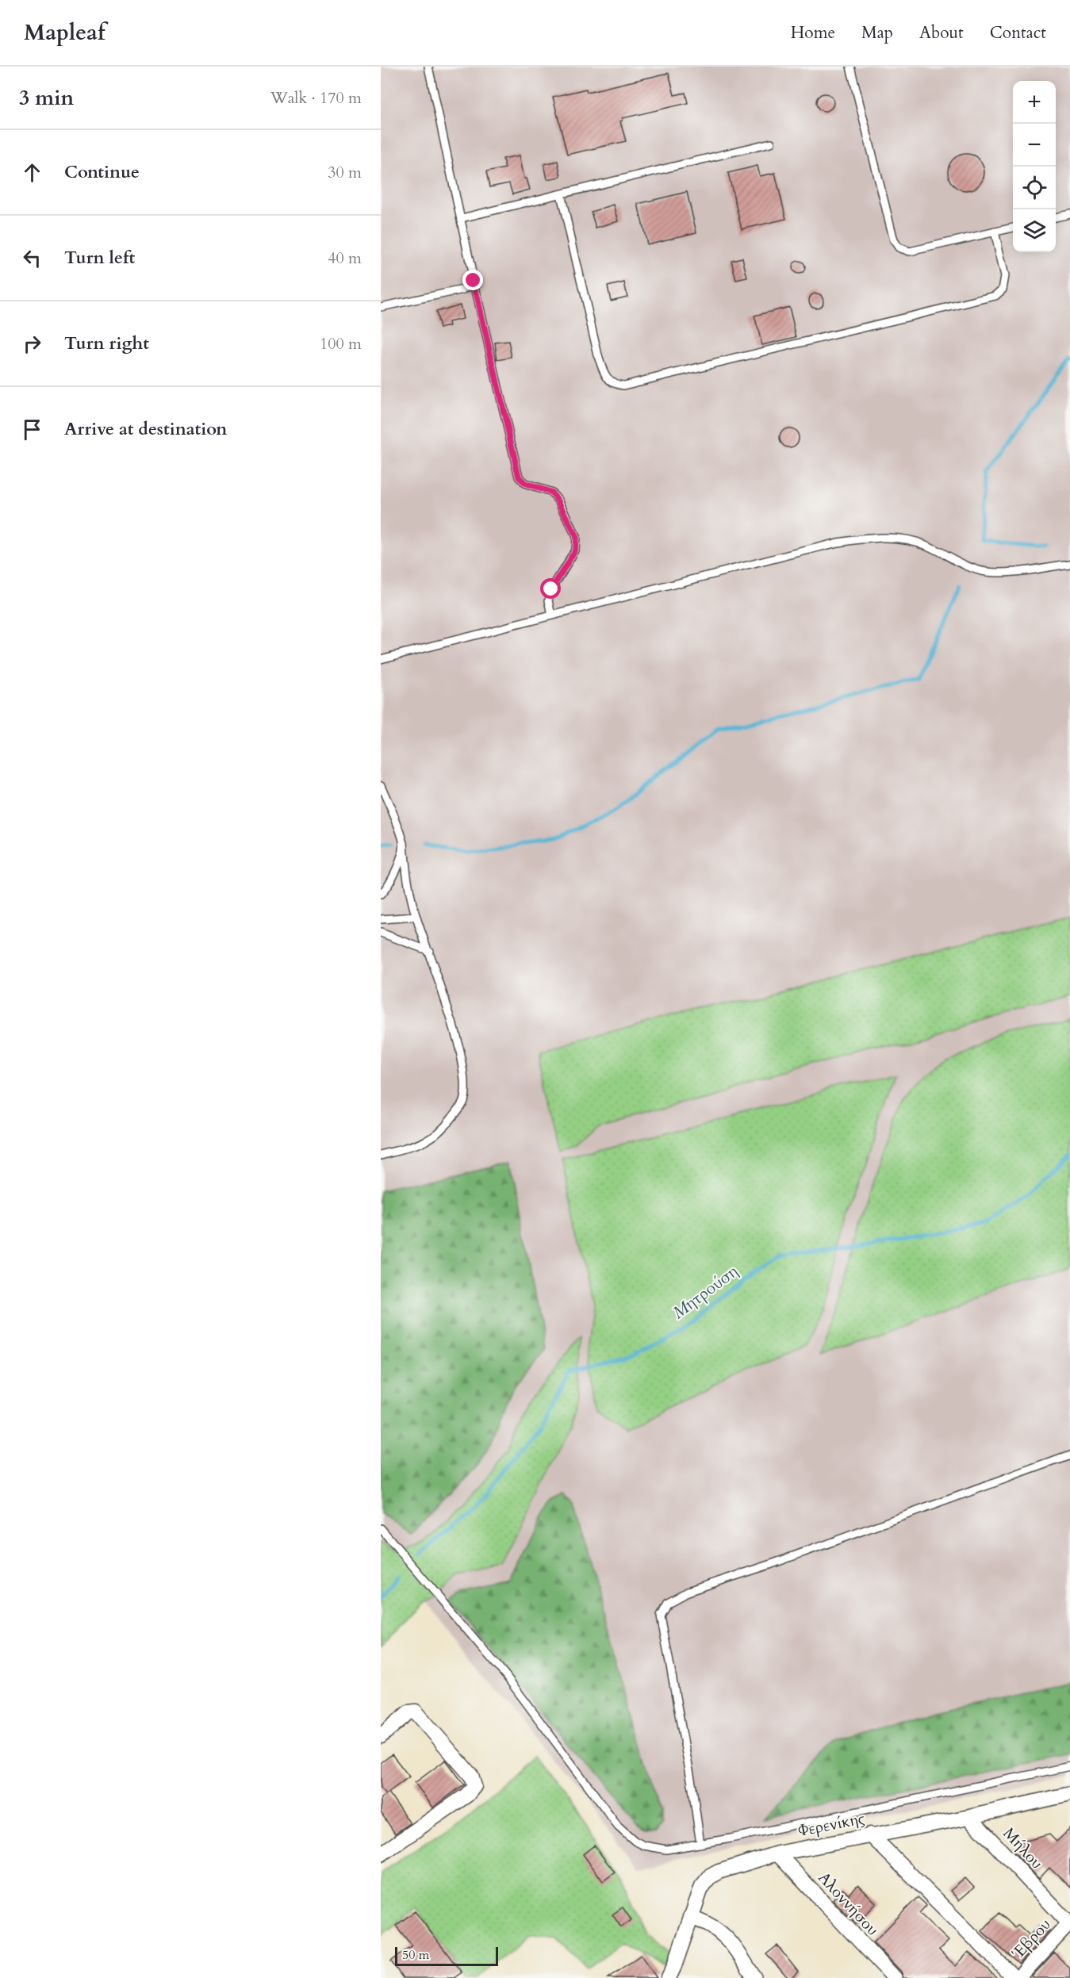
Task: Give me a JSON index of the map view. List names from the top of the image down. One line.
{"streets":{"street":["Φερενίκης","Μήλου","Αλοννήσου","Έβρου"]},"crossings":[["Φερενίκης","Μήλου"],["Φερενίκης","Αλοννήσου"],["Μήλου","Έβρου"]],"water":["Μητρούση"],"scale_bar":"50 m","page":{"header":"Mapleaf","nav":["Home","Map","About","Contact"],"heading":["3 min","Walk · 170 m"],"map_buttons":["+","−"],"list":[["Continue","30 m"],["Turn left","40 m"],["Turn right","100 m"],"Arrive at destination"],"scale":"50 m"}}
